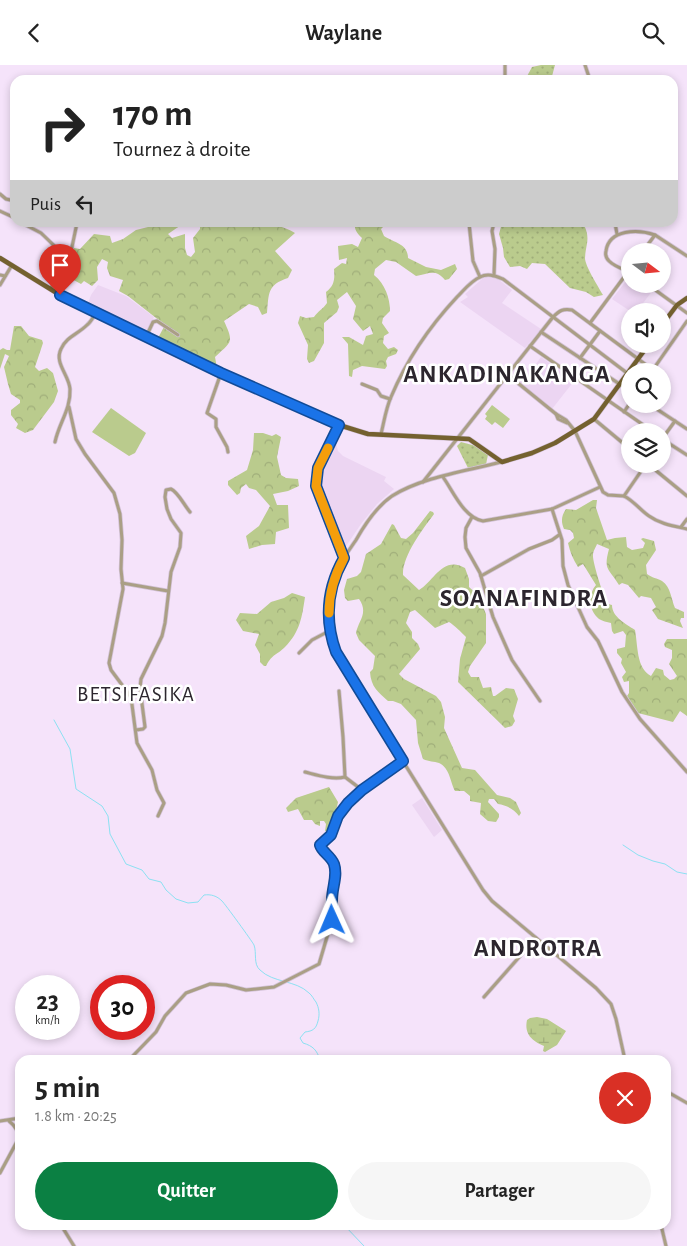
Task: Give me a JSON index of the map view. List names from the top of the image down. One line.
{"districts":["ANKADINAKANGA","SOANAFINDRA","BETSIFASIKA","ANDROTRA"],"north":"right","page":{"header":"Waylane","turn":["170 m","Tournez à droite"],"then":"Puis","speed":"23 km/h","limit":"30","heading":["5 min","1.8 km · 20:25"],"buttons":["Quitter","Partager"]}}
